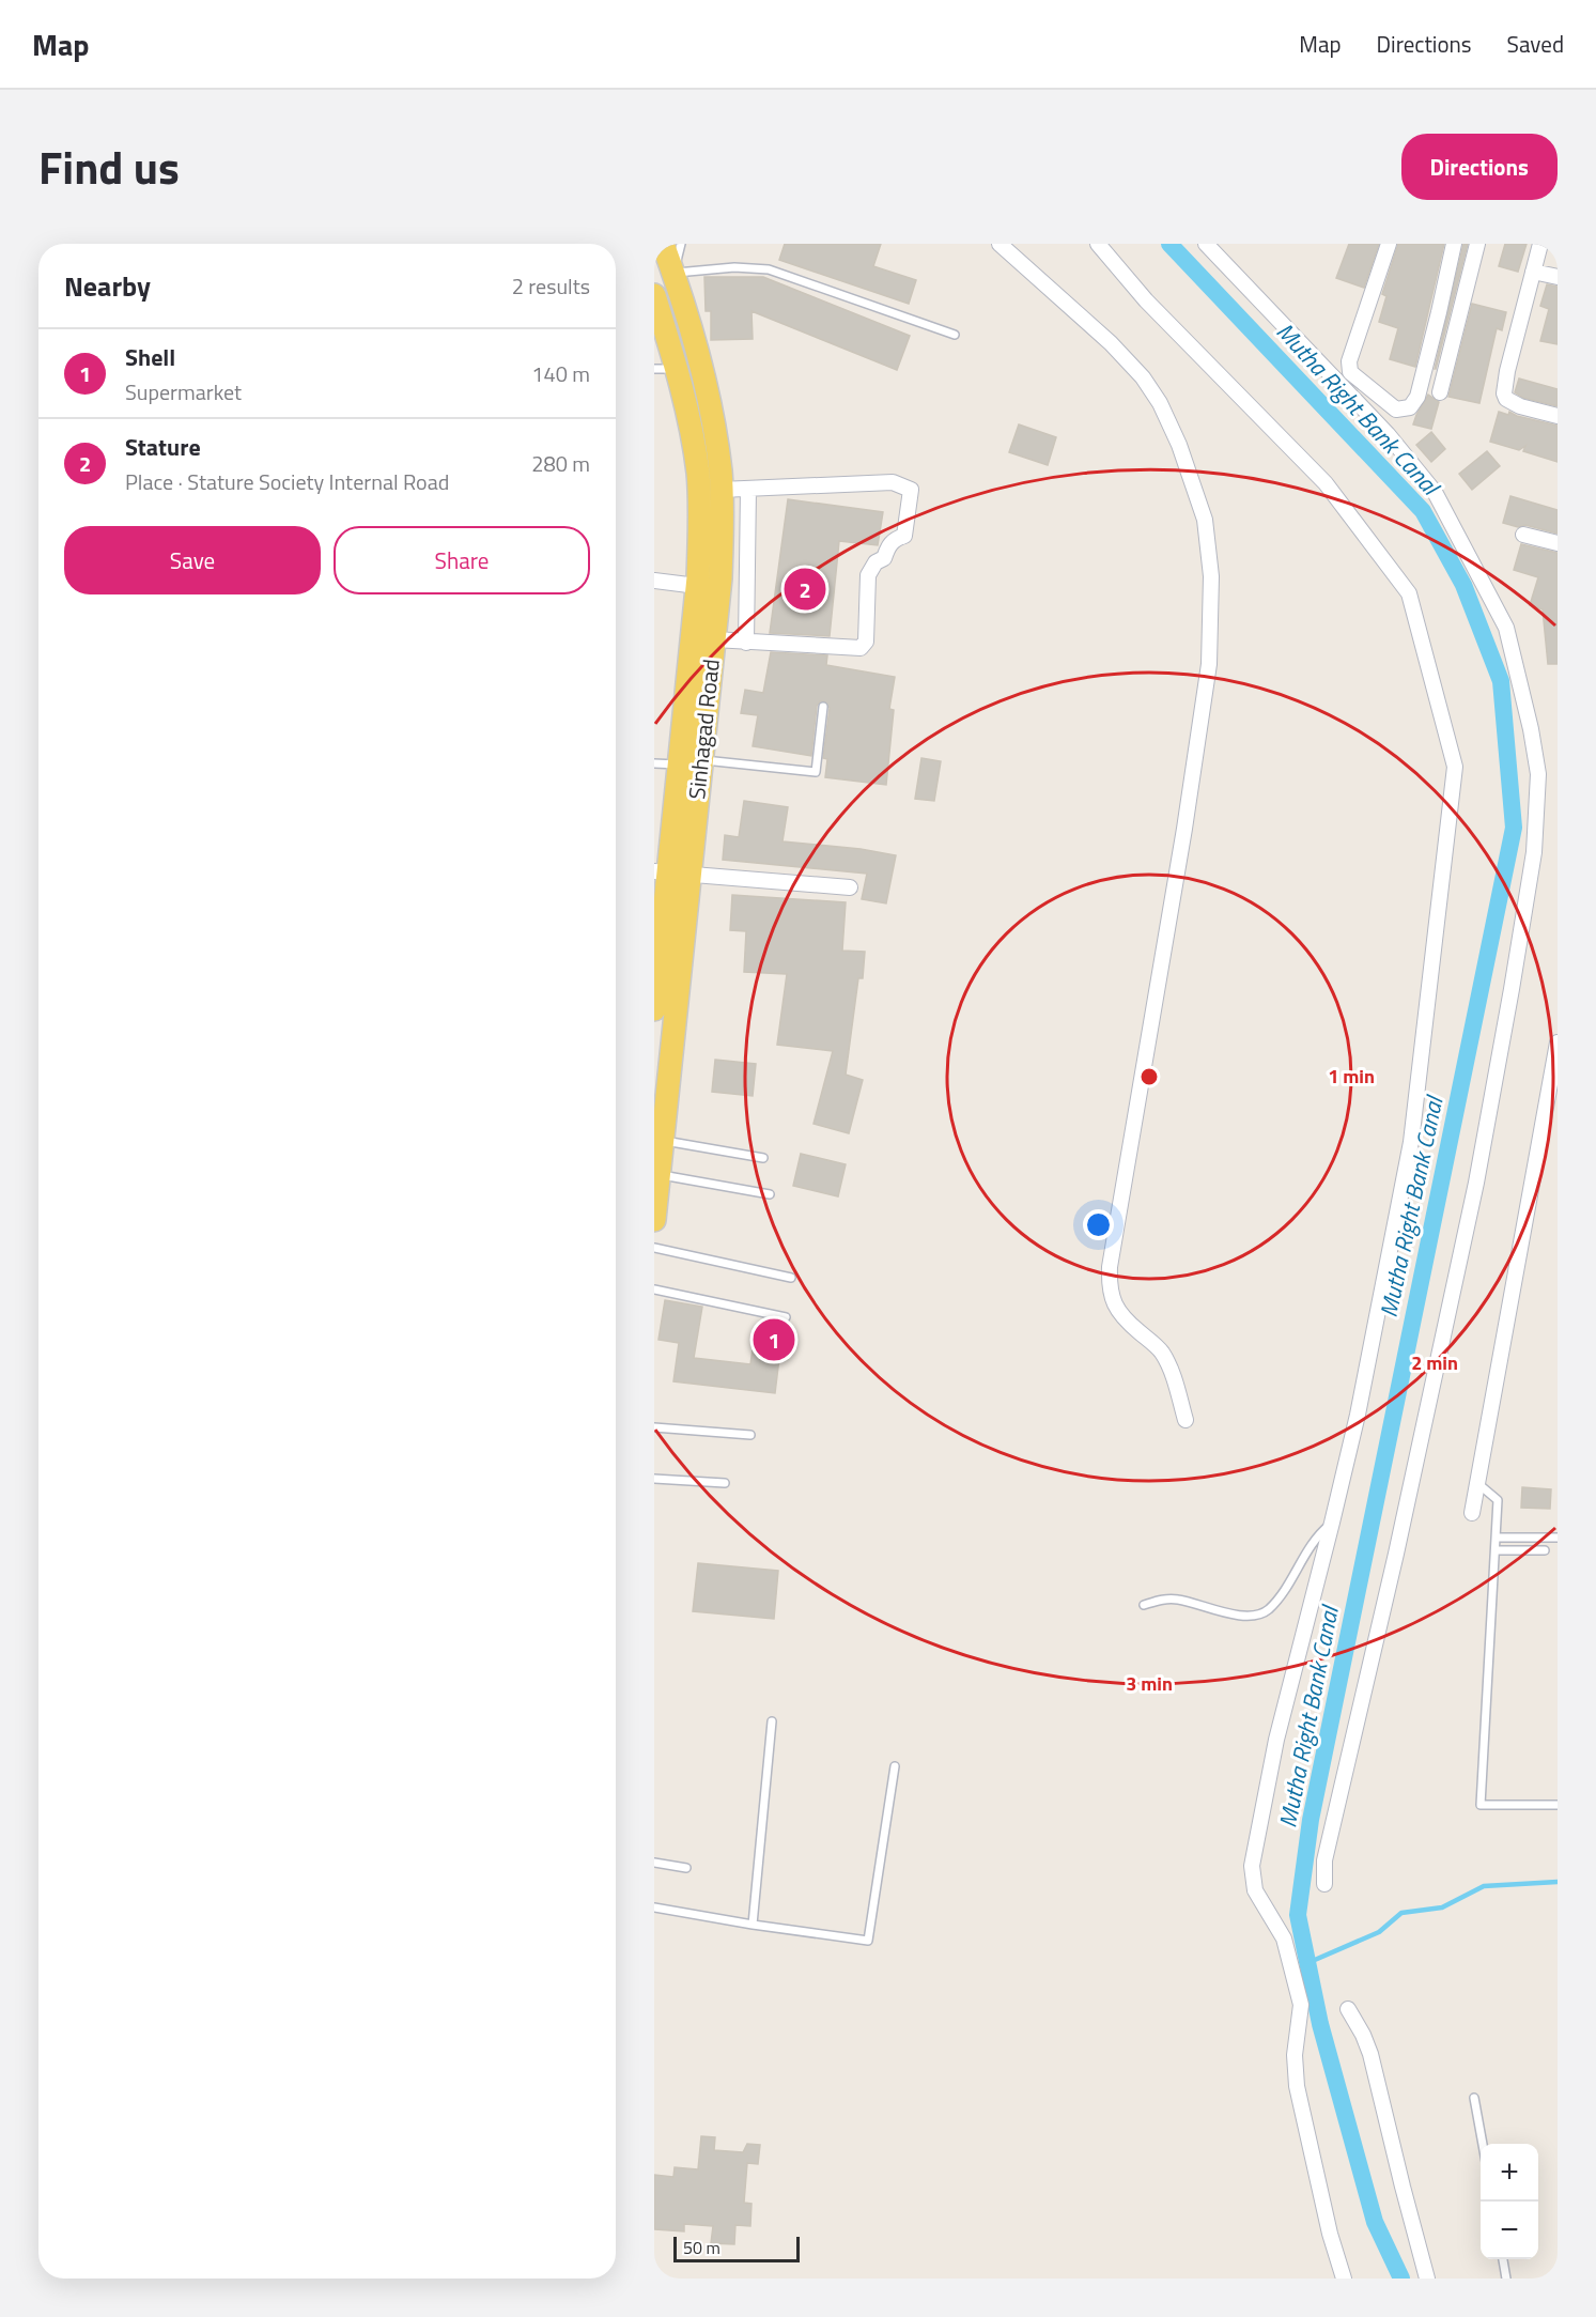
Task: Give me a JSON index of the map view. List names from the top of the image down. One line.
{"streets":{"main road":["Sinhagad Road"]},"water":["Mutha Right Bank Canal"],"scale_bar":"50 m","page":{"header":"Map","nav":["Map","Directions","Saved"],"title":"Find us","buttons":["Directions",["Save","Share"]],"heading":["Nearby","2 results"],"list":[{"mark":"1","name":"Shell","note":"Supermarket","value":"140 m"},{"mark":"2","name":"Stature","note":"Place · Stature Society Internal Road","value":"280 m"}],"pins":["2","1"],"map_buttons":["+","−"],"scale":"50 m"},"rings":["1 min","2 min","3 min"]}
